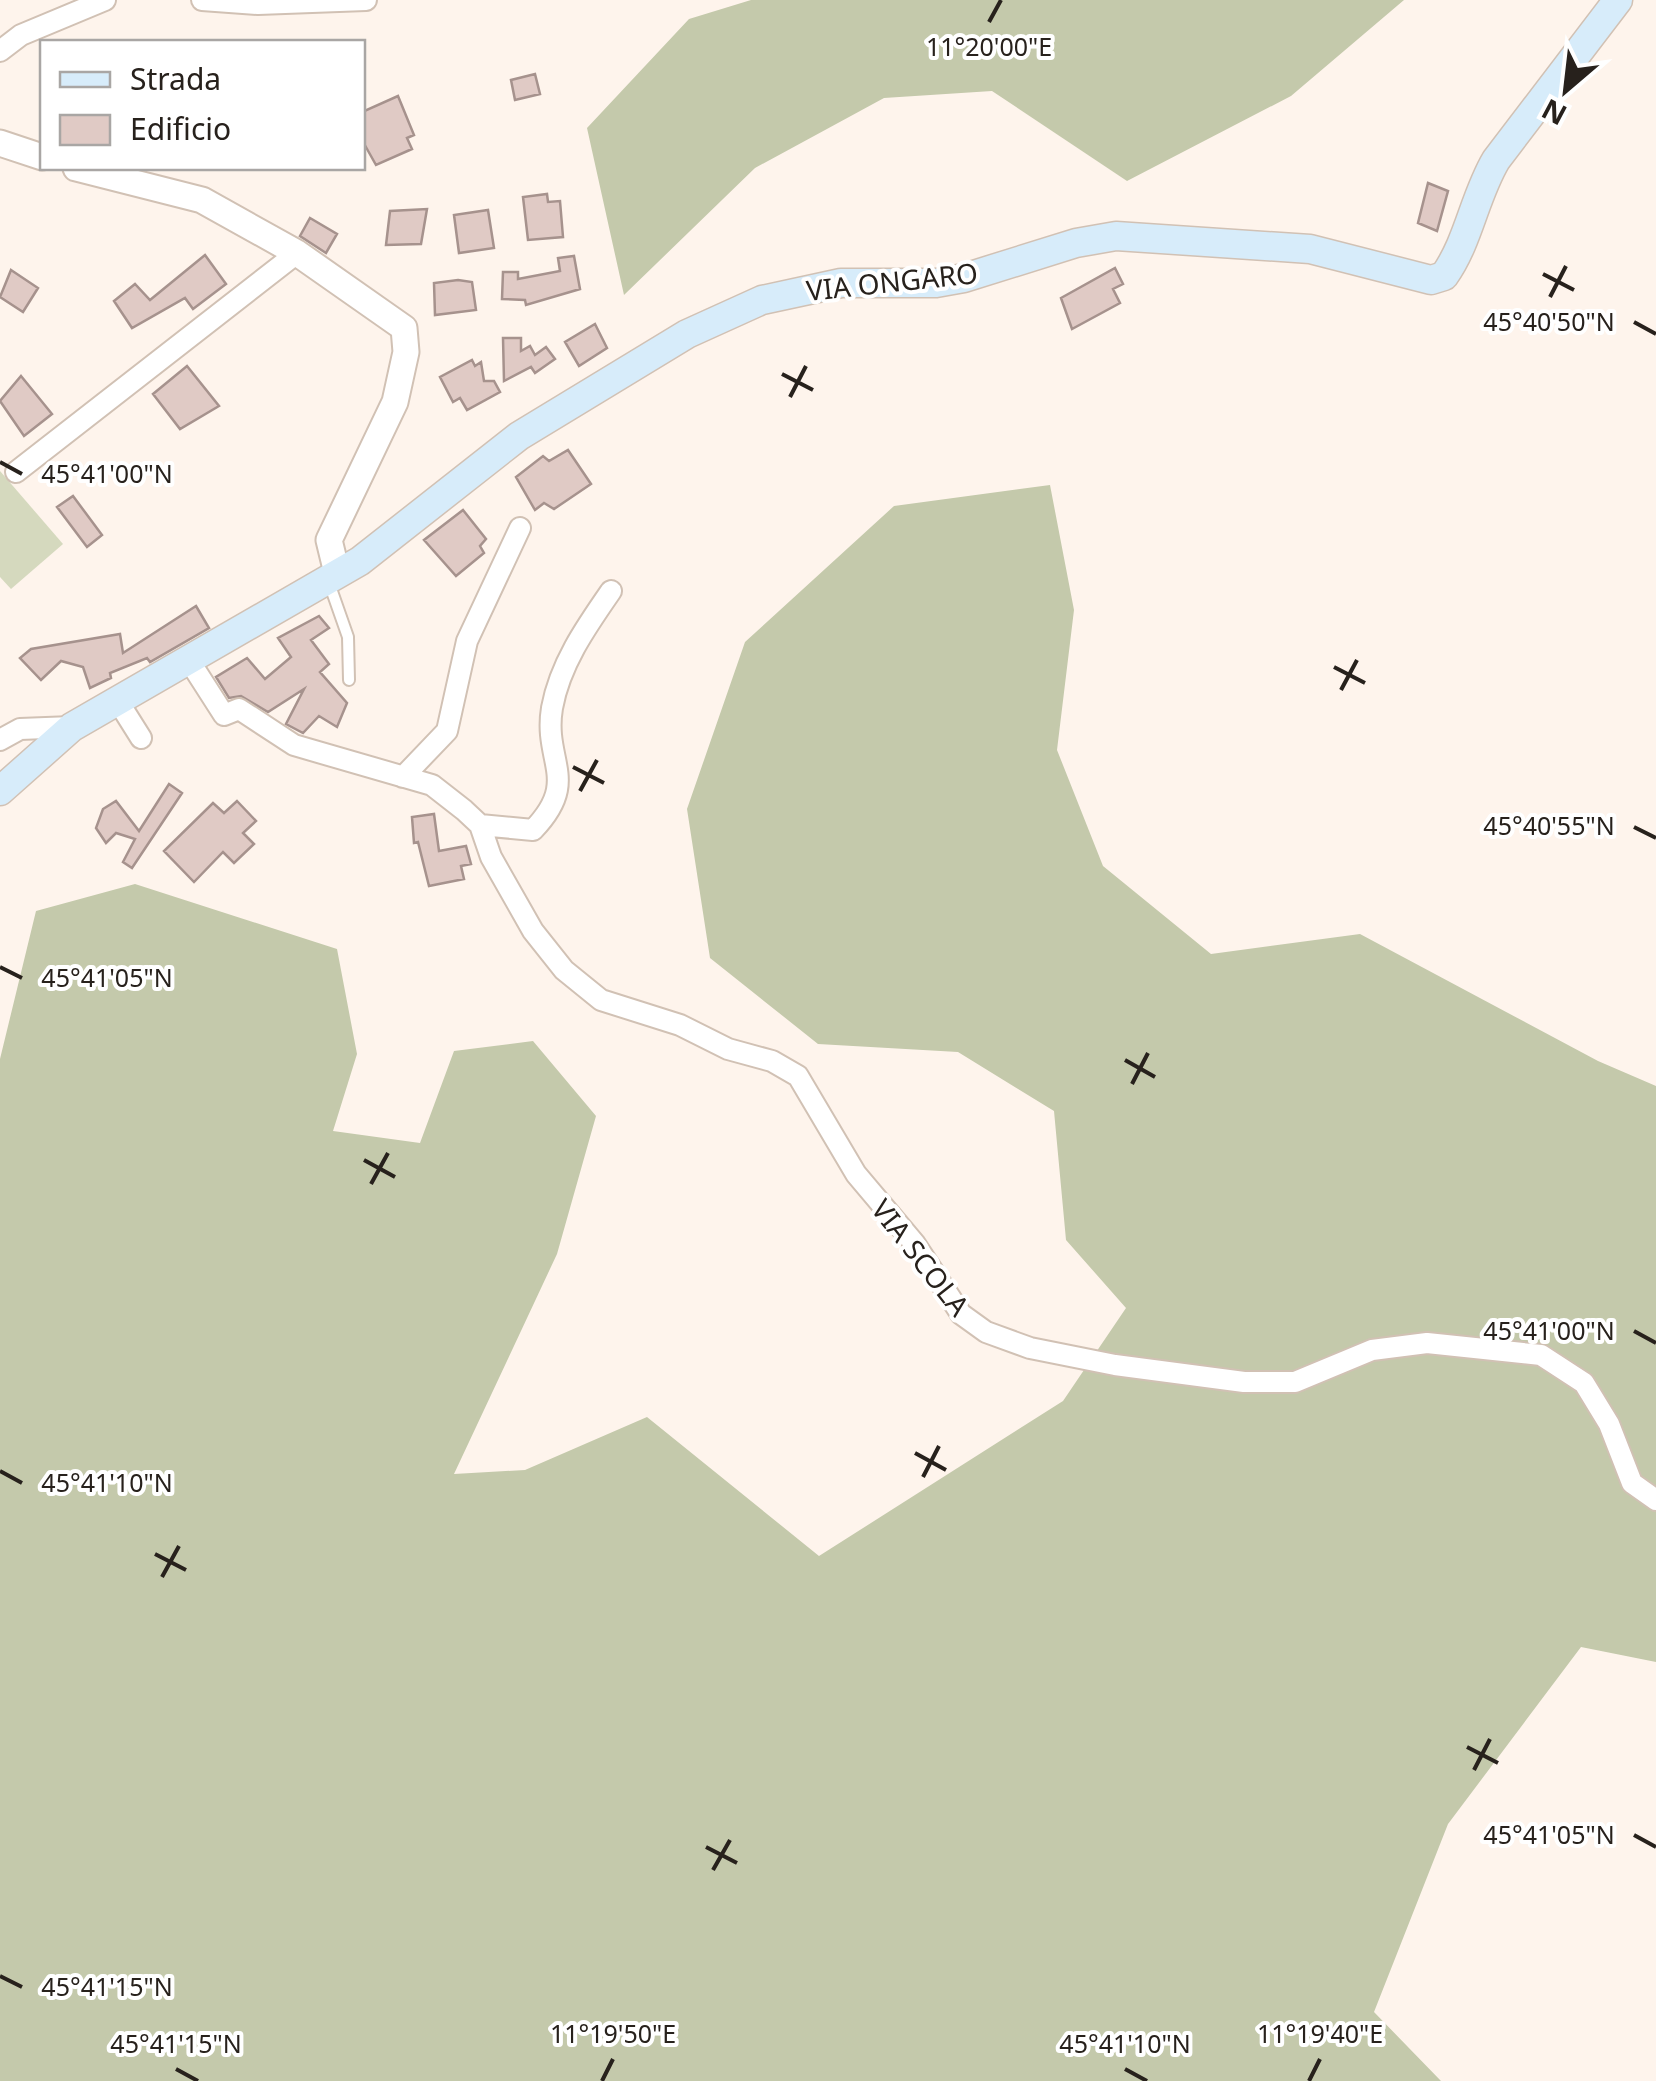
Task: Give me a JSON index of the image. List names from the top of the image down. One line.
{"streets":{"main road":["VIA ONGARO"],"street":["VIA SCOLA"]},"crossings":[["VIA ONGARO","VIA SCOLA"]],"legend":["Strada","Edificio"],"north":"bottom left","coordinates":["11°20'00\"E","45°40'50\"N","45°41'00\"N","45°40'55\"N","45°41'05\"N","45°41'10\"N","45°41'15\"N","11°19'50\"E","11°19'40\"E"]}
